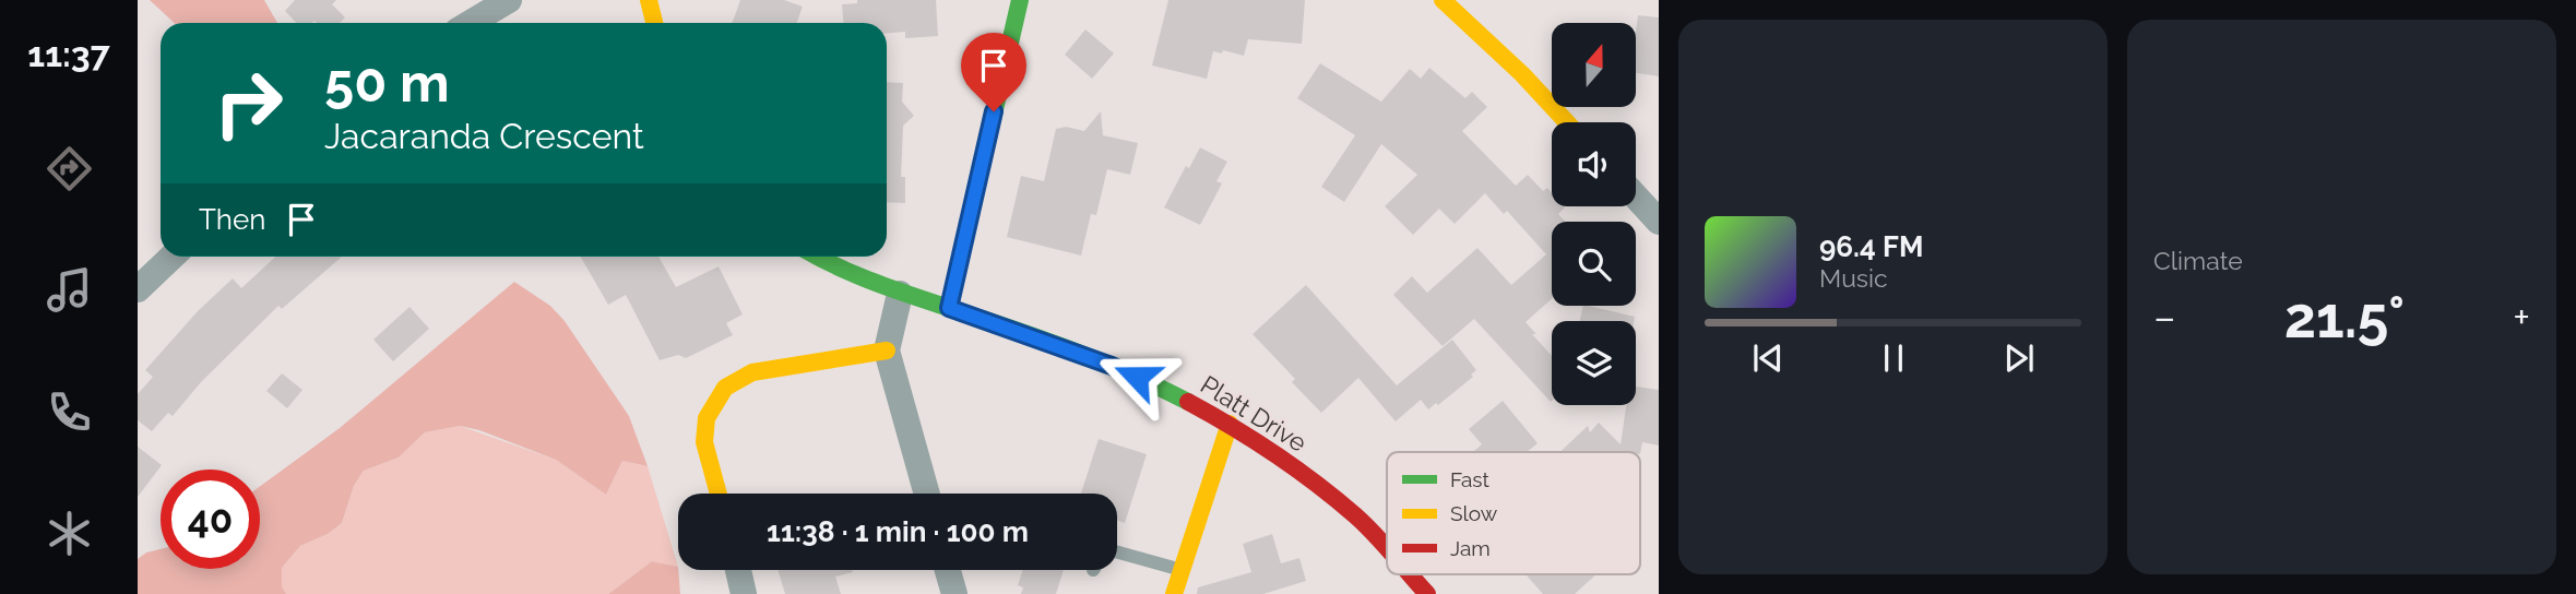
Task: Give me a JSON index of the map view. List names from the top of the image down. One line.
{"streets":{"street":["Platt Drive"]},"legend":["Fast","Slow","Jam"],"north":"top","page":{"tabs":"11:37","tile":"Climate","turn":["50 m","Jacaranda Crescent"],"then":"Then","song":["96.4 FM","Music"],"heat":["−","21.5°","+"],"limit":"40","trip":"11:38 · 1 min · 100 m"}}
